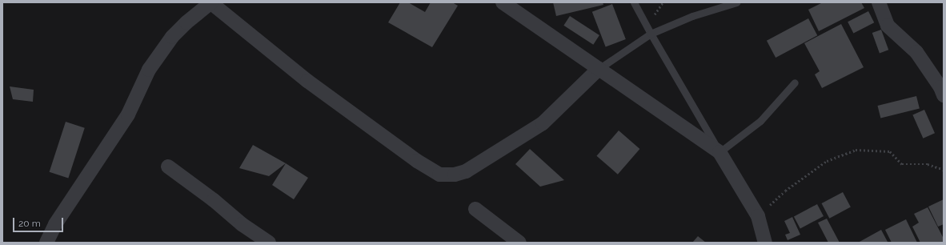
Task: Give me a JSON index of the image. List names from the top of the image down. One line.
{"scale_bar":"20 m"}
